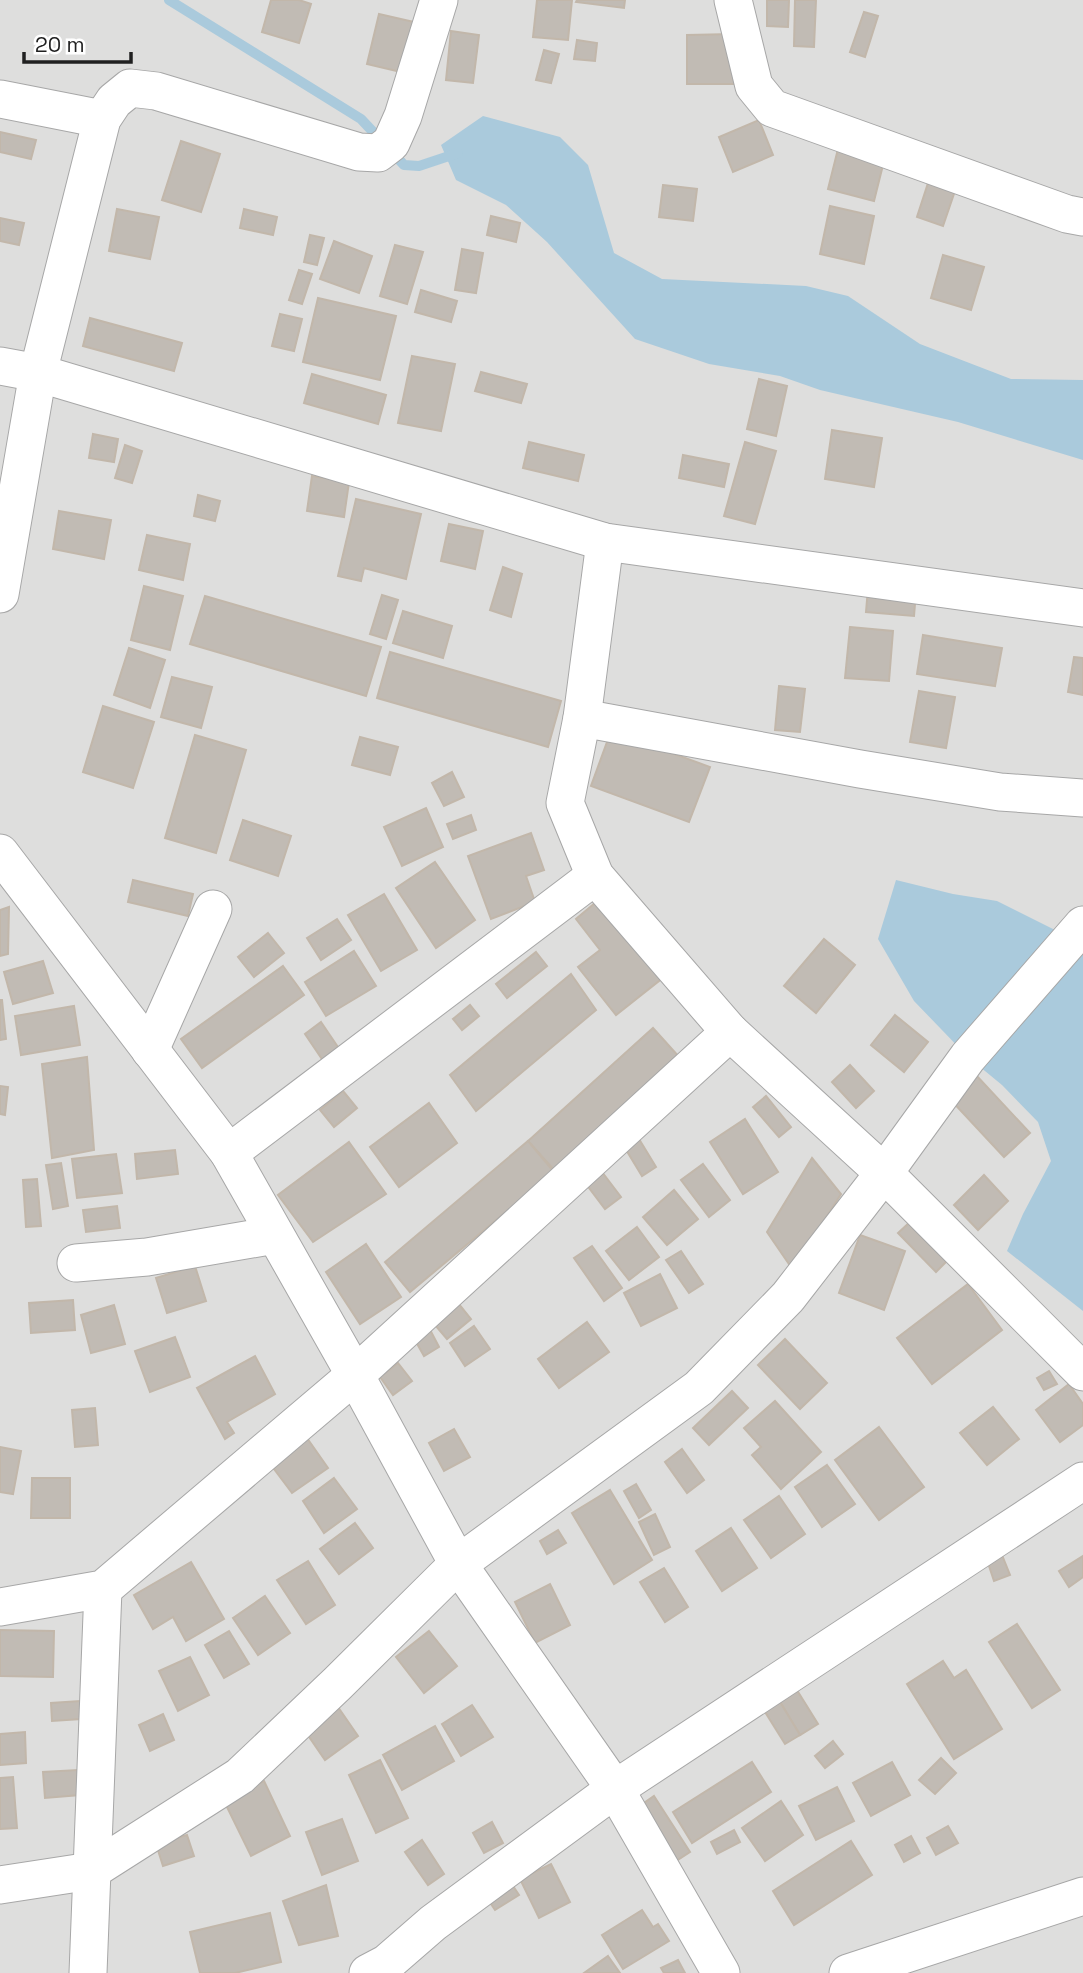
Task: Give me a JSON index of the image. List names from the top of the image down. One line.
{"scale_bar":"20 m"}
